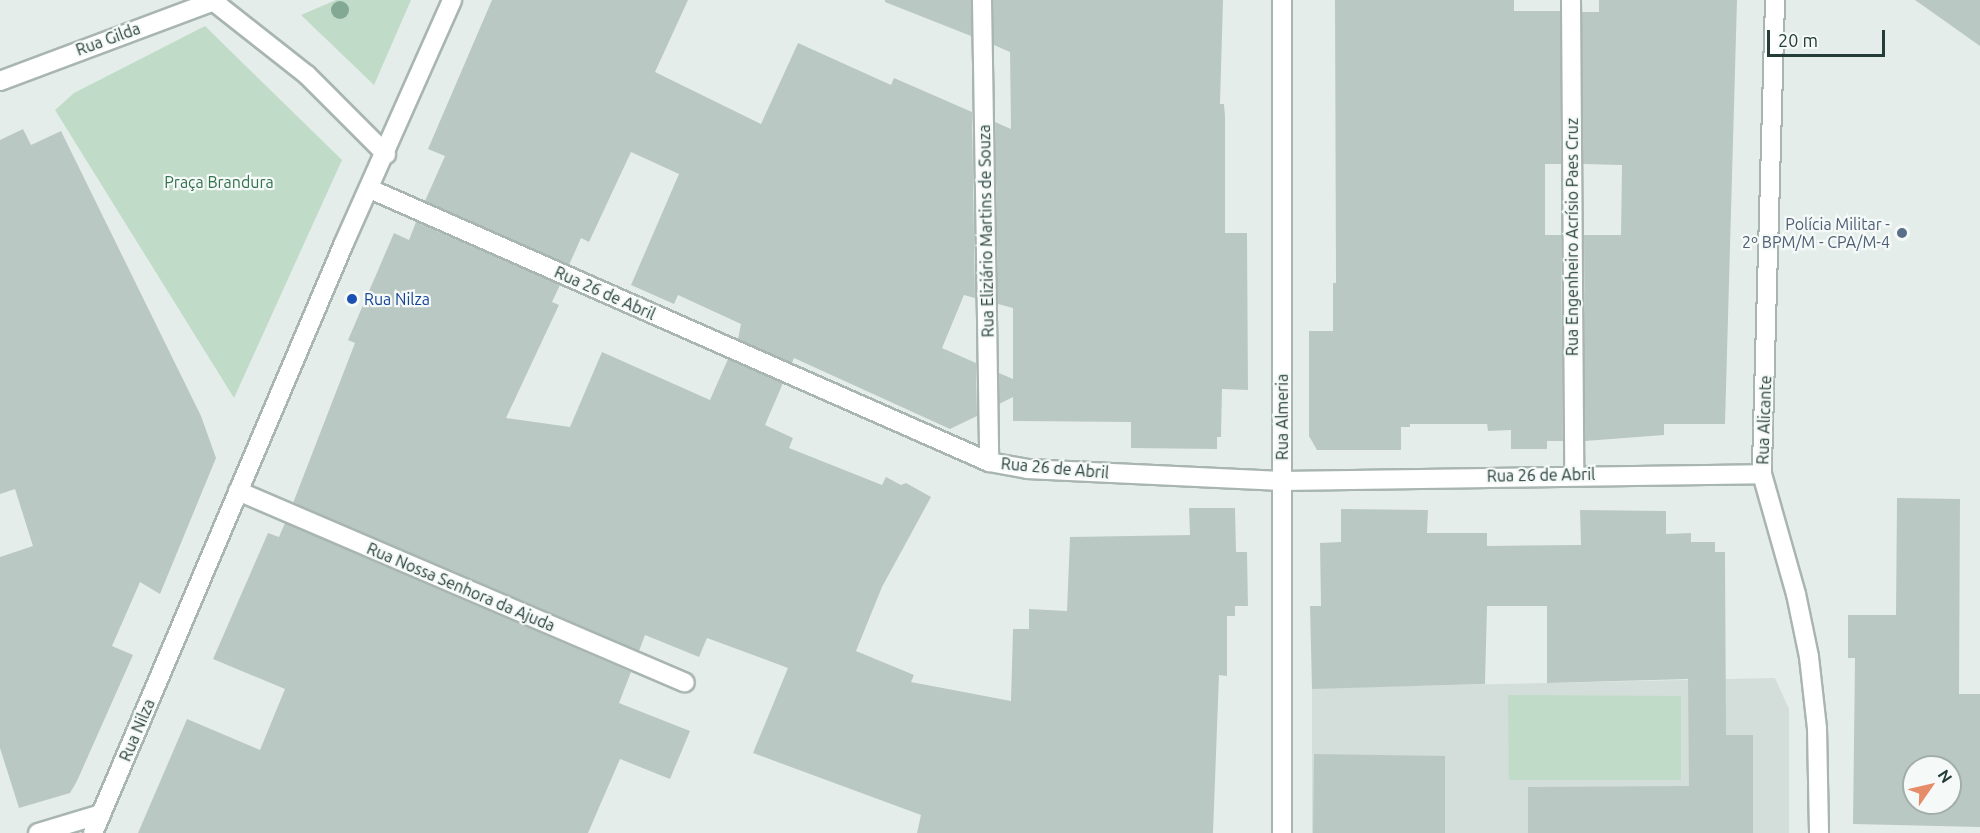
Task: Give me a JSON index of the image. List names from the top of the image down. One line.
{"streets":{"street":["Rua Gilda","Rua Eliziário Martins de Souza","Rua Engenheiro Acrísio Paes Cruz","Rua 26 de Abril","Rua Almeria","Rua Alicante","Rua Nossa Senhora da Ajuda","Rua Nilza"]},"crossings":[["Rua Eliziário Martins de Souza","Rua 26 de Abril"],["Rua Engenheiro Acrísio Paes Cruz","Rua 26 de Abril"],["Rua 26 de Abril","Rua Almeria"],["Rua 26 de Abril","Rua Alicante"],["Rua 26 de Abril","Rua Nilza"],["Rua Nossa Senhora da Ajuda","Rua Nilza"]],"parks":["Praça Brandura"],"places":["Polícia Militar - 2º BPM/M - CPA/M-4","Rua Nilza"],"scale_bar":"20 m","north":"top right"}
